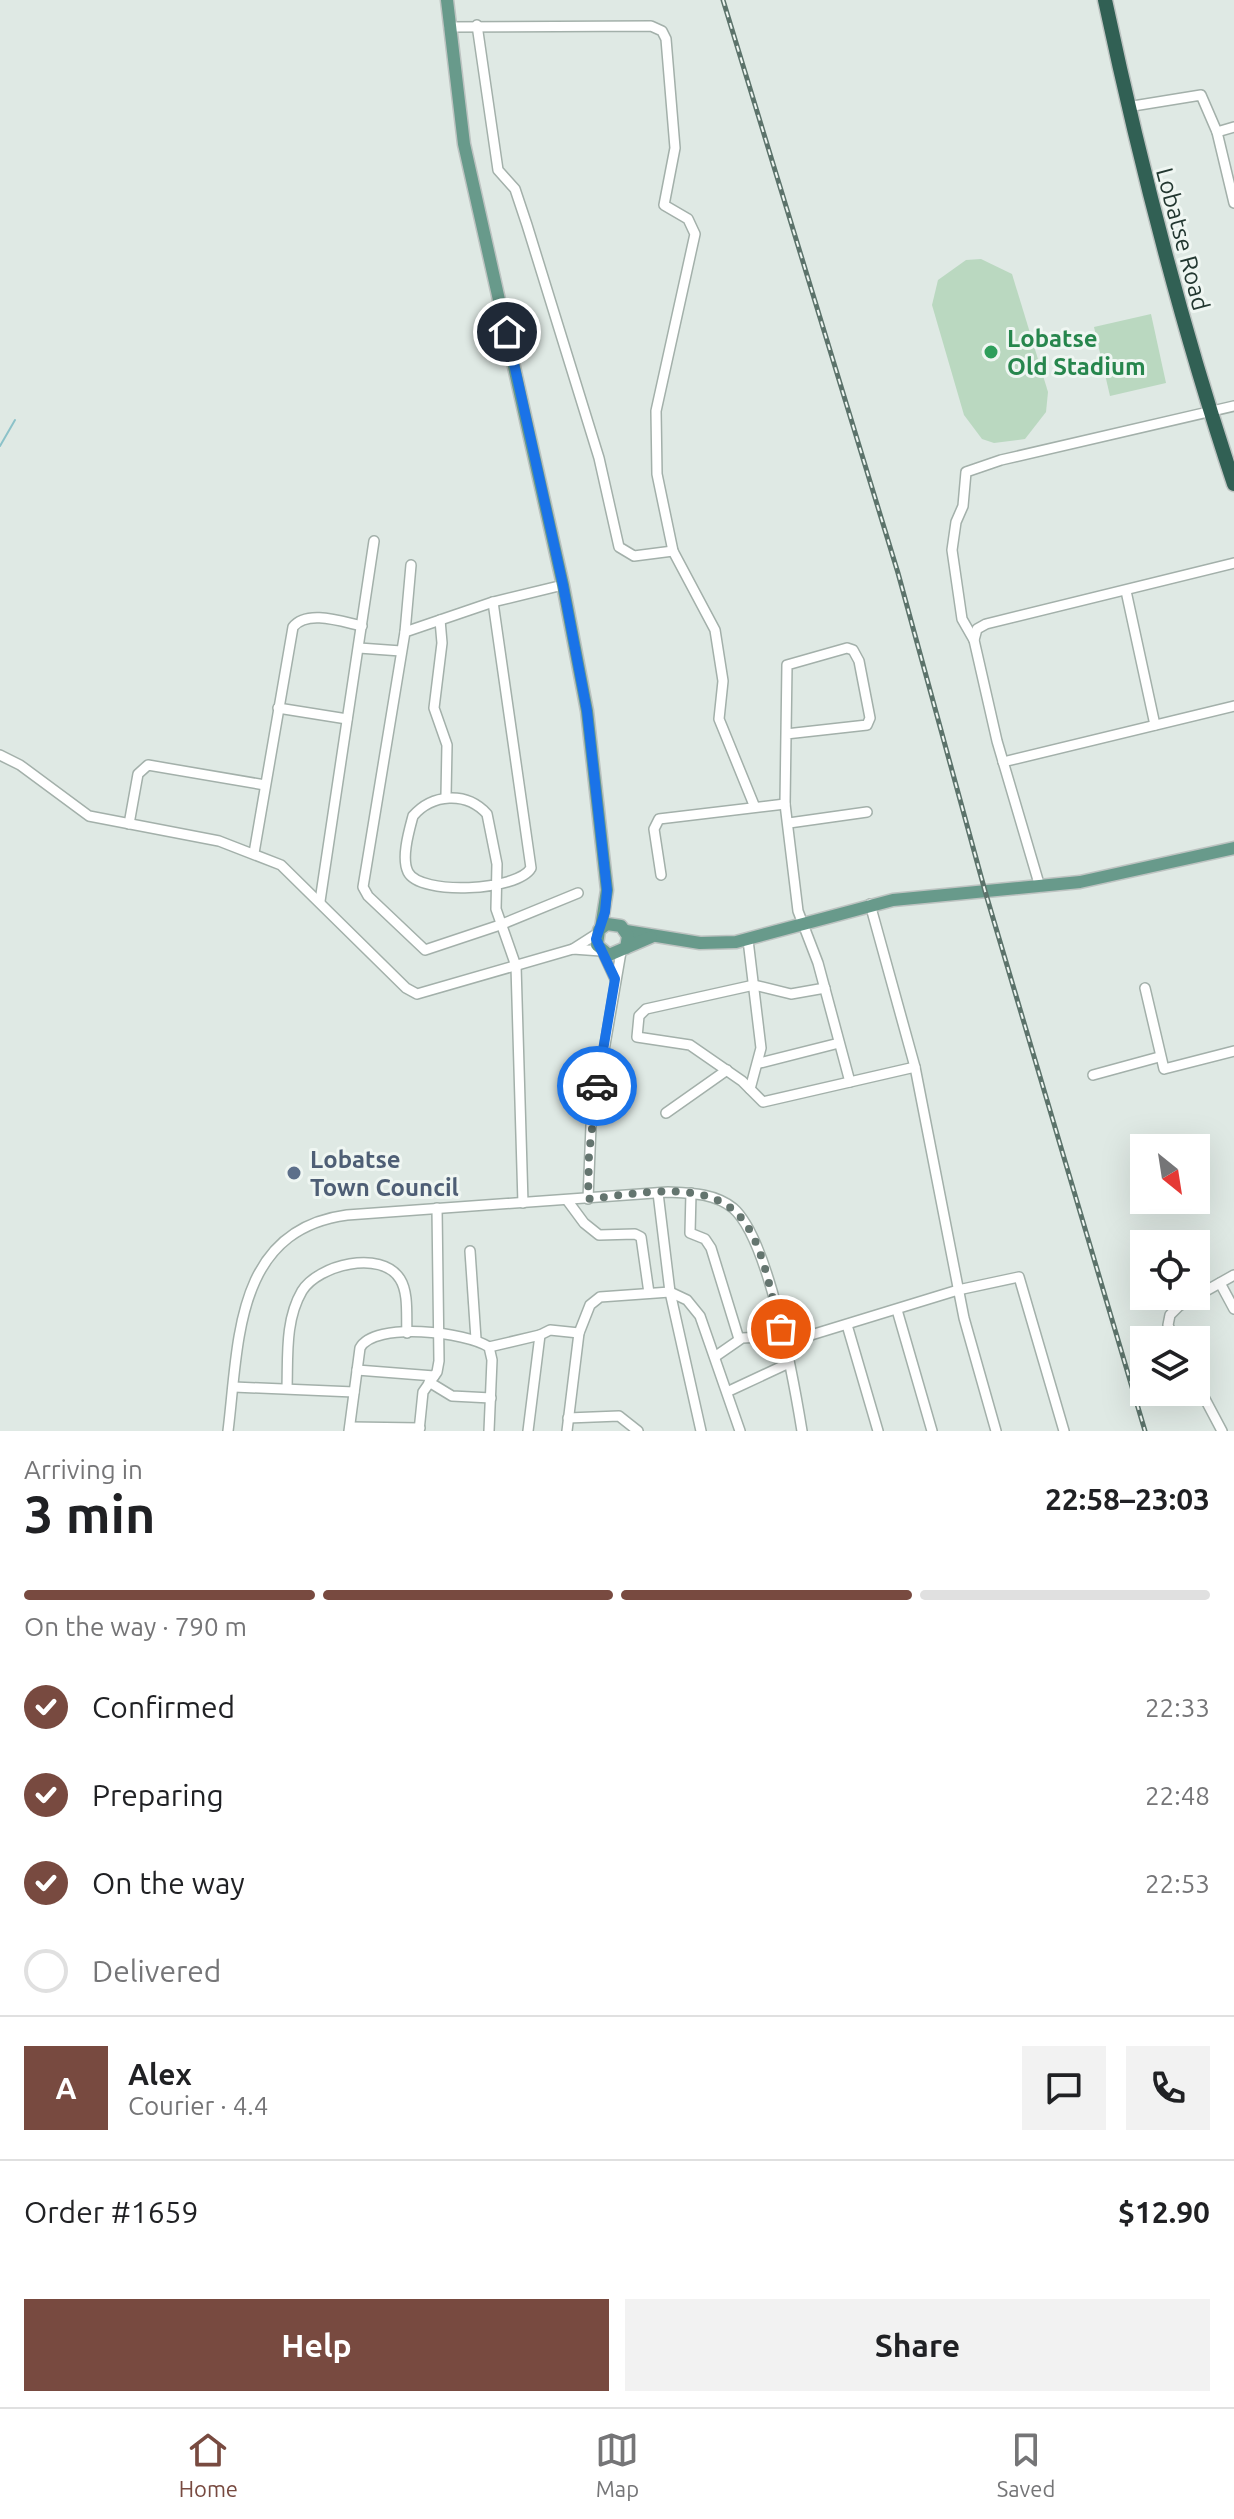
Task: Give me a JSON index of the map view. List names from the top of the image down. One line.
{"streets":{"highway":["Lobatse Road"]},"places":["Lobatse Old Stadium","Lobatse Town Council"],"north":"bottom right","page":{"heading":["3 min","Arriving in","22:58–23:03"],"panel":["Alex","Courier · 4.4","Order #1659","$12.90"],"bar":"On the way · 790 m","list":[["Confirmed","22:33"],["Preparing","22:48"],["On the way","22:53"],"Delivered"],"round":"A","buttons":["Help","Share"],"tabs":["Home","Map","Saved"]}}
